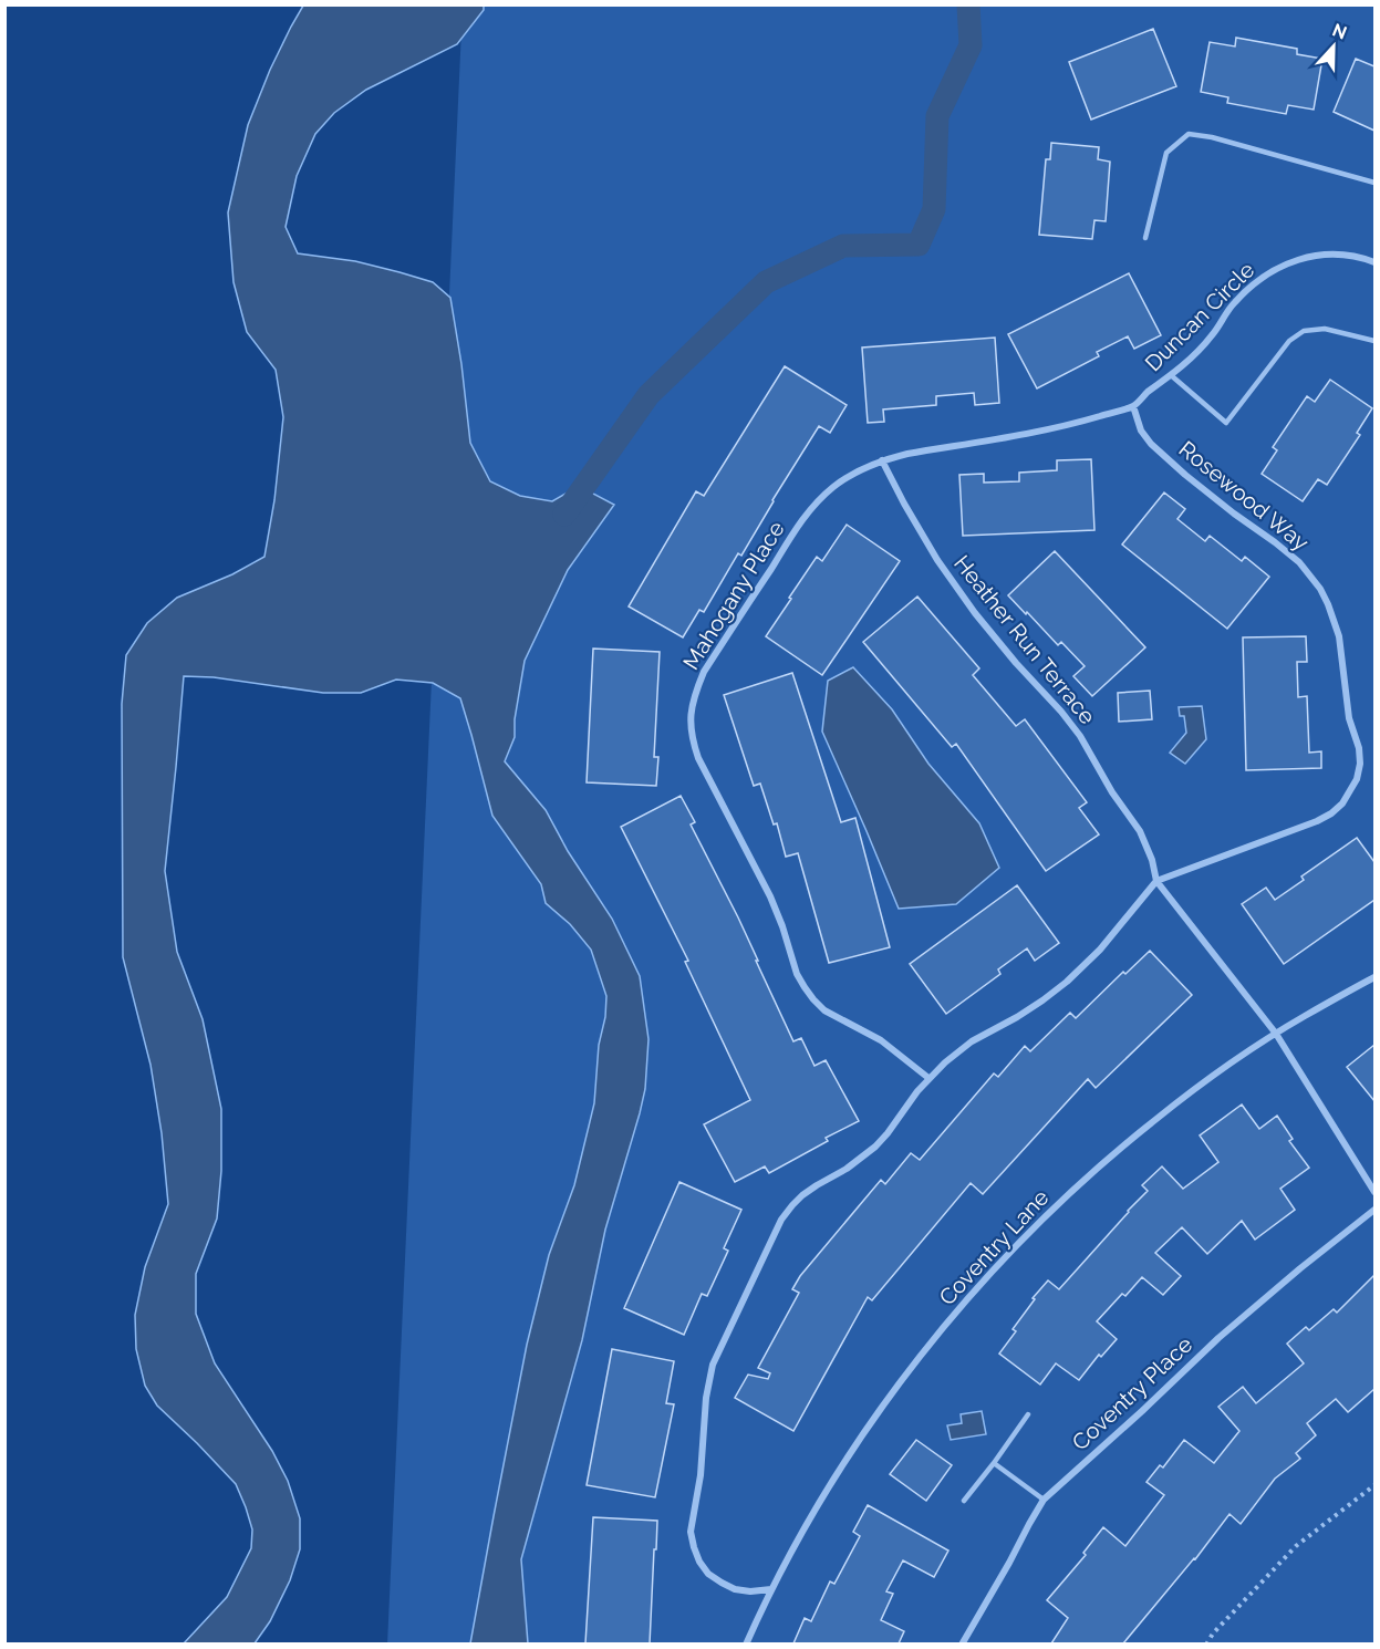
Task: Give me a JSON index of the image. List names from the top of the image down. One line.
{"streets":{"street":["Duncan Circle","Rosewood Way","Mahogany Place","Heather Run Terrace","Coventry Lane","Coventry Place"]},"crossings":[["Duncan Circle","Rosewood Way"],["Duncan Circle","Mahogany Place"],["Rosewood Way","Mahogany Place"],["Rosewood Way","Heather Run Terrace"],["Mahogany Place","Heather Run Terrace"],["Heather Run Terrace","Coventry Lane"]],"north":"top"}
